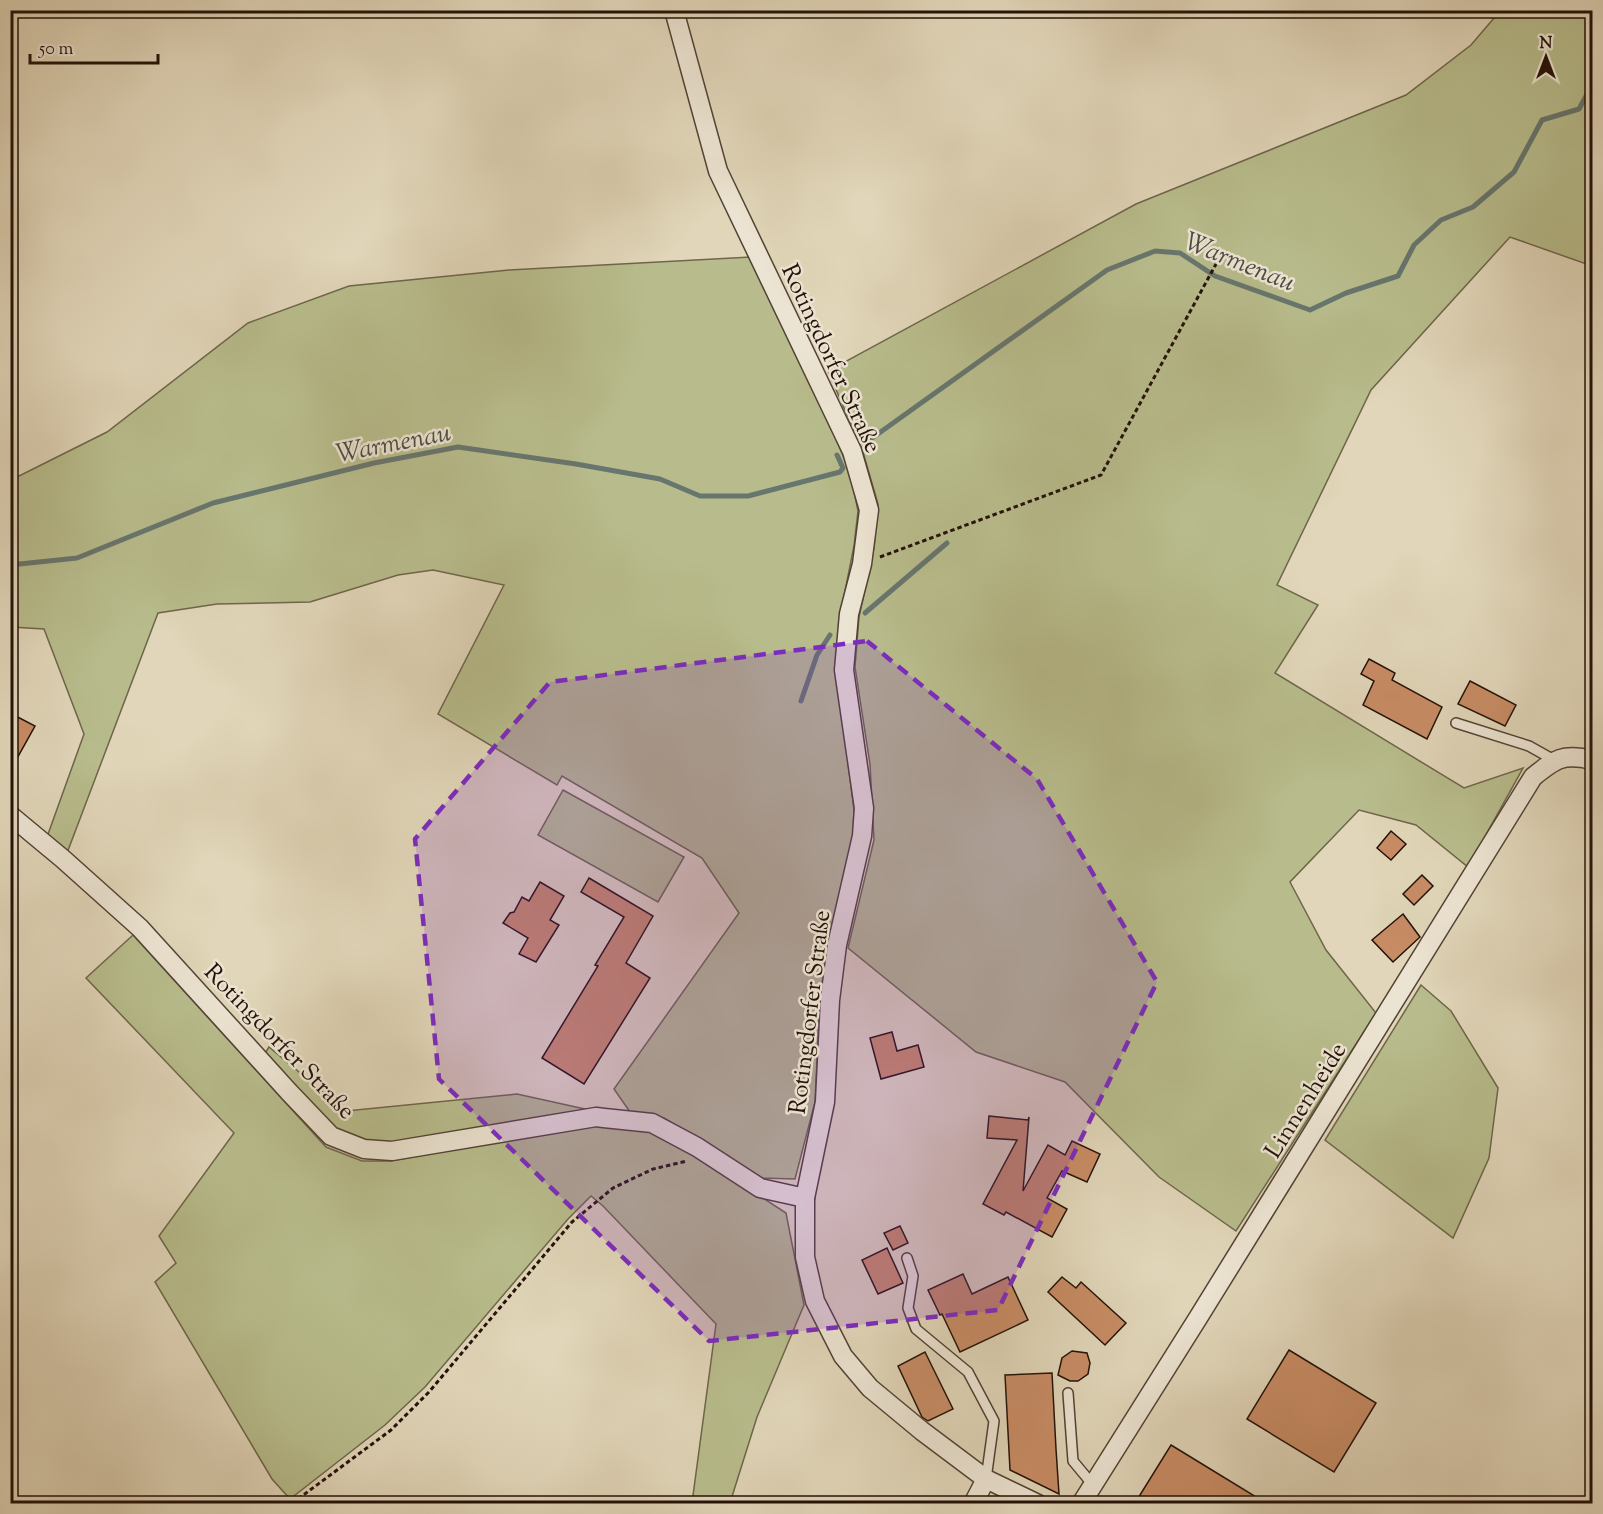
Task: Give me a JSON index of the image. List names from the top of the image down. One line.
{"streets":{"street":["Rotingdorfer Straße","Linnenheide"]},"water":["Warmenau"],"scale_bar":"50 m","north":"top"}
